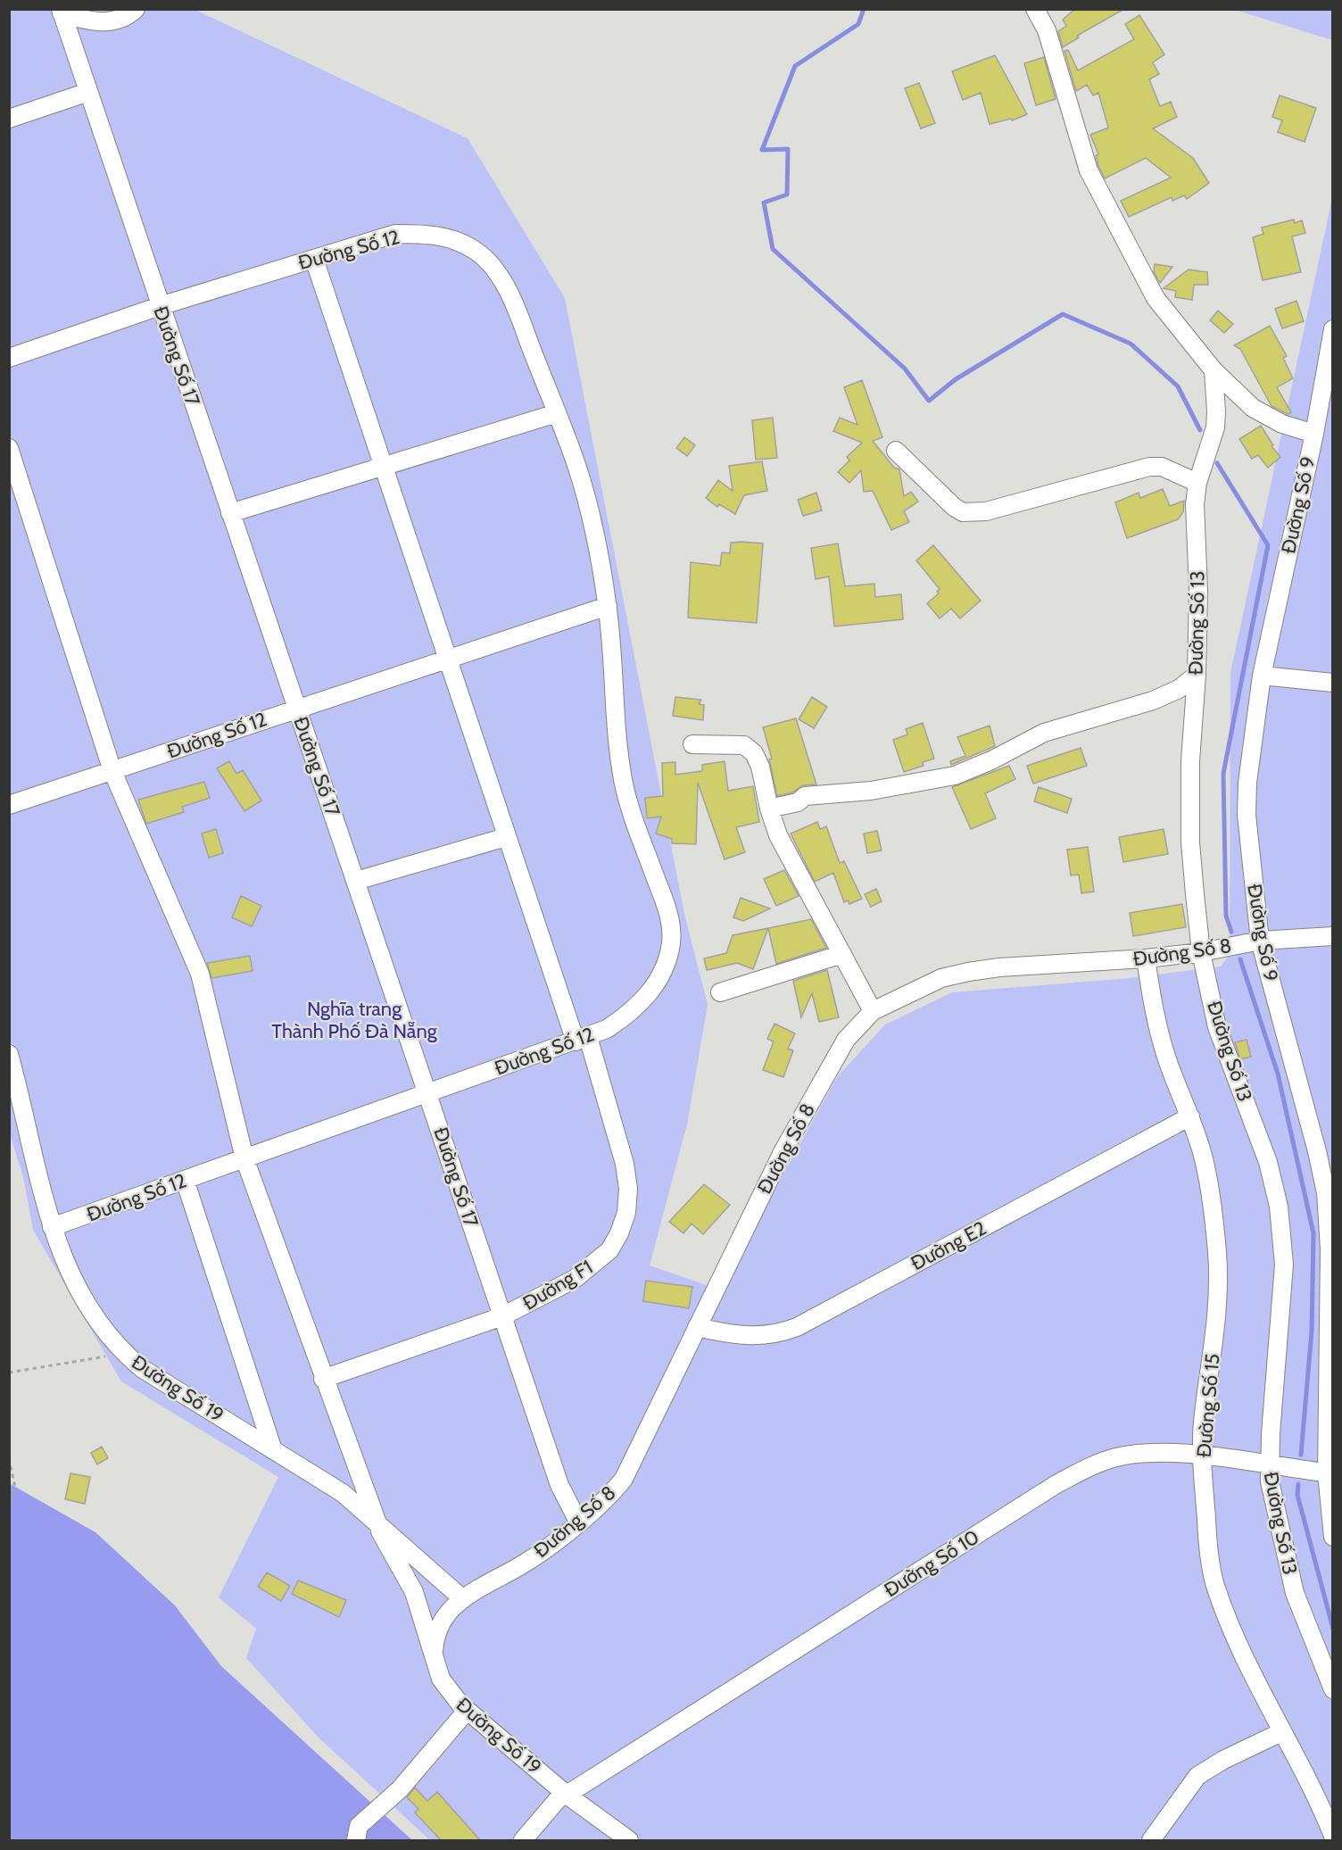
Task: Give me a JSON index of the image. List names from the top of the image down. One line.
{"streets":{"street":["Đường Số 12","Đường Số 17","Đường Số 9","Đường Số 13","Đường Số 8","Đường E2","Đường F1","Đường Số 19","Đường Số 15","Đường Số 10"]},"crossings":[["Đường Số 12","Đường Số 17"],["Đường Số 12","Đường F1"],["Đường Số 12","Đường Số 19"],["Đường Số 17","Đường Số 8"],["Đường Số 17","Đường F1"],["Đường Số 9","Đường Số 8"],["Đường Số 9","Đường Số 10"],["Đường Số 13","Đường Số 8"],["Đường Số 13","Đường Số 10"],["Đường Số 8","Đường E2"],["Đường Số 8","Đường Số 19"],["Đường Số 8","Đường Số 15"],["Đường E2","Đường Số 15"],["Đường Số 19","Đường Số 10"],["Đường Số 15","Đường Số 10"]],"parks":["Nghĩa trang Thành Phố Đà Nẵng"]}
